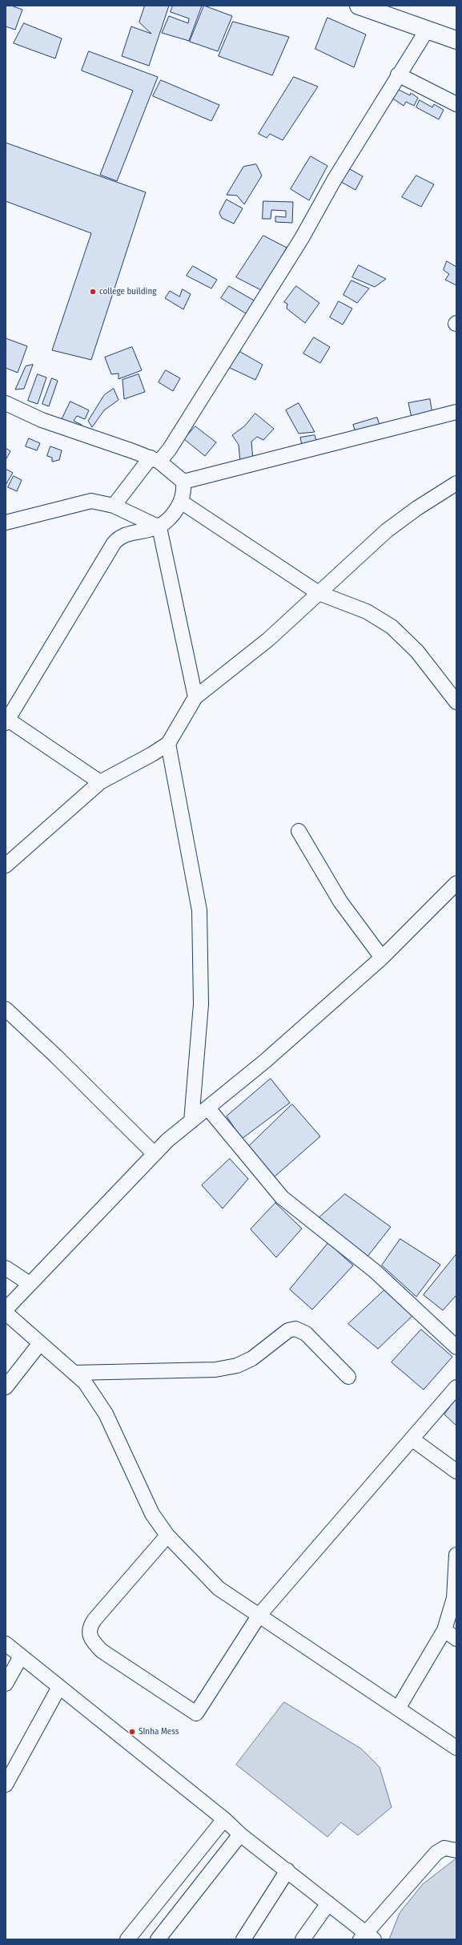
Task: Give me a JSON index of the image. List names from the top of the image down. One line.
{"places":["college building","SInha Mess"]}
